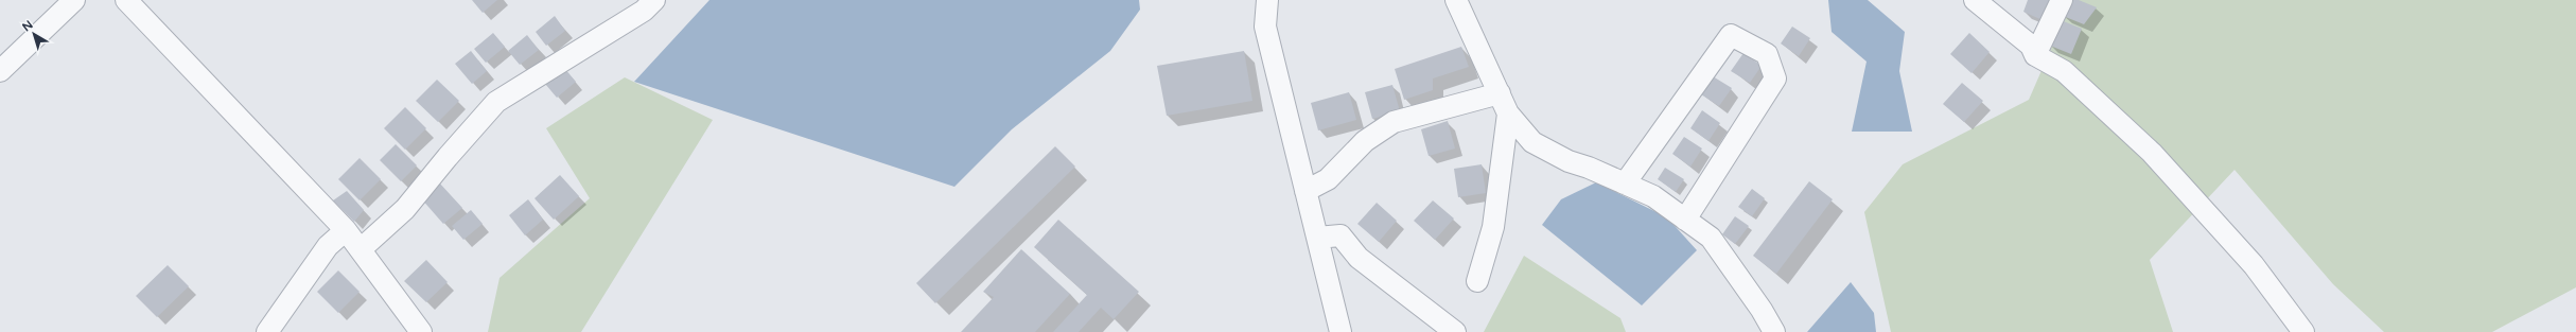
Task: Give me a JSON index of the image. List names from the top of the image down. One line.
{"north":"top left"}
